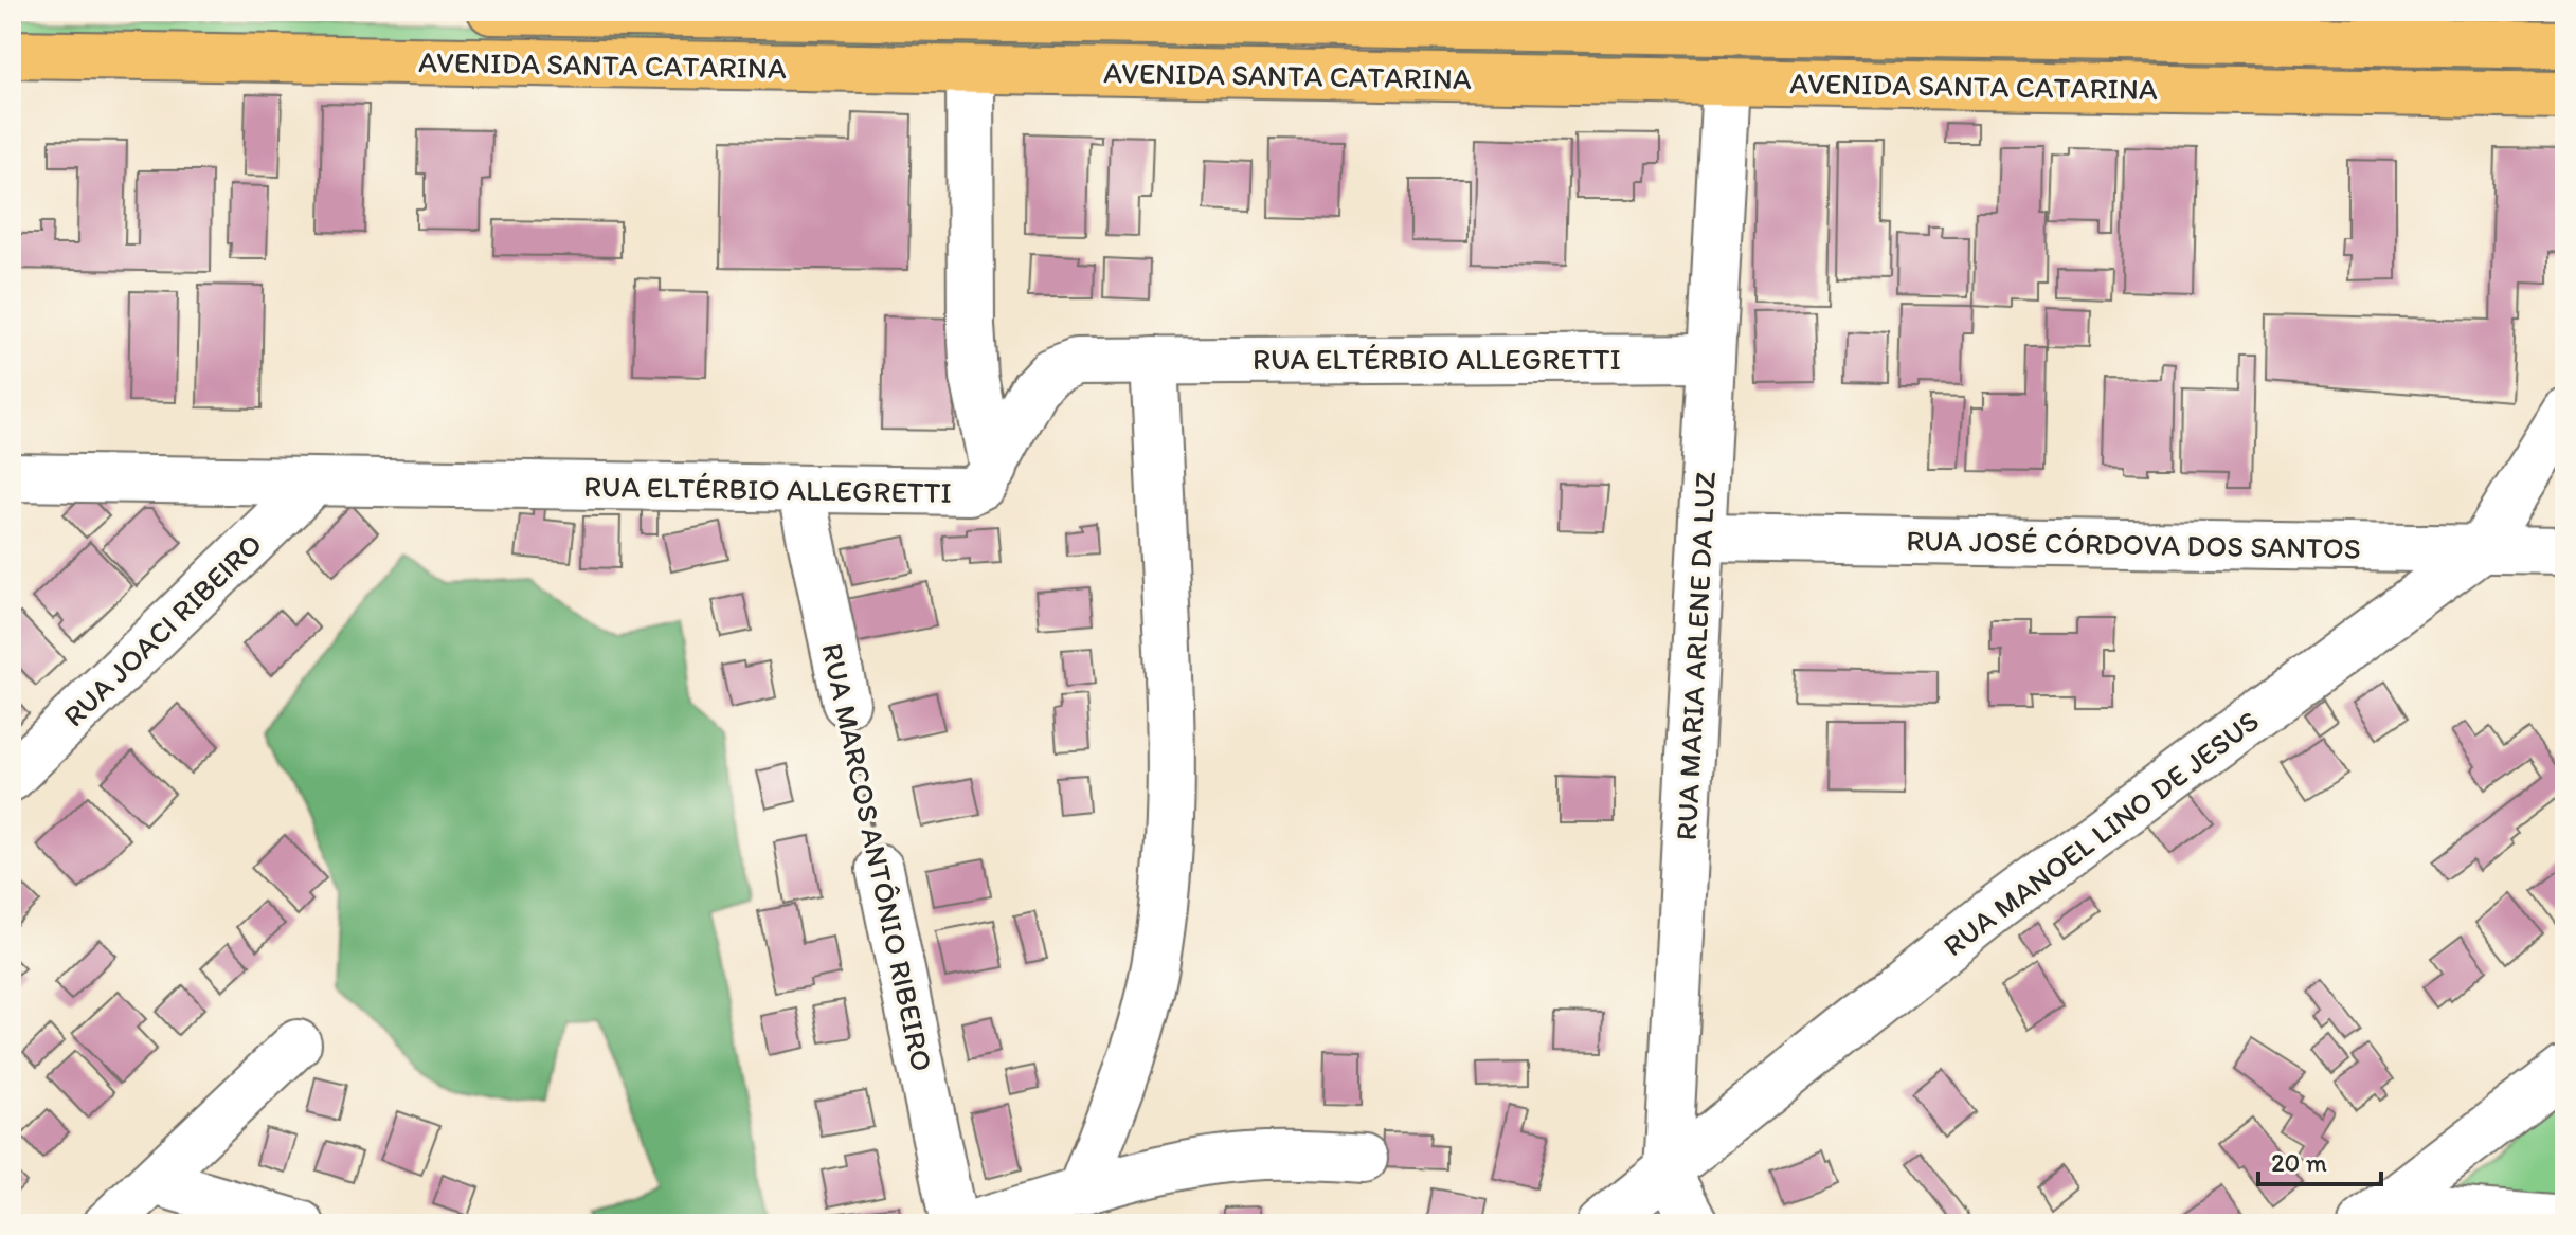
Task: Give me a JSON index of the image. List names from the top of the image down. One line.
{"streets":{"main road":["AVENIDA SANTA CATARINA"],"street":["RUA ELTÉRBIO ALLEGRETTI","RUA JOSÉ CÓRDOVA DOS SANTOS","RUA JOACI RIBEIRO","RUA MARIA ARLENE DA LUZ","RUA MANOEL LINO DE JESUS","RUA MARCOS ANTÔNIO RIBEIRO"]},"crossings":[["AVENIDA SANTA CATARINA","RUA MARIA ARLENE DA LUZ"],["RUA ELTÉRBIO ALLEGRETTI","RUA JOACI RIBEIRO"],["RUA ELTÉRBIO ALLEGRETTI","RUA MARIA ARLENE DA LUZ"],["RUA ELTÉRBIO ALLEGRETTI","RUA MARCOS ANTÔNIO RIBEIRO"],["RUA JOSÉ CÓRDOVA DOS SANTOS","RUA MARIA ARLENE DA LUZ"],["RUA JOSÉ CÓRDOVA DOS SANTOS","RUA MANOEL LINO DE JESUS"],["RUA MARIA ARLENE DA LUZ","RUA MANOEL LINO DE JESUS"]],"scale_bar":"20 m"}
